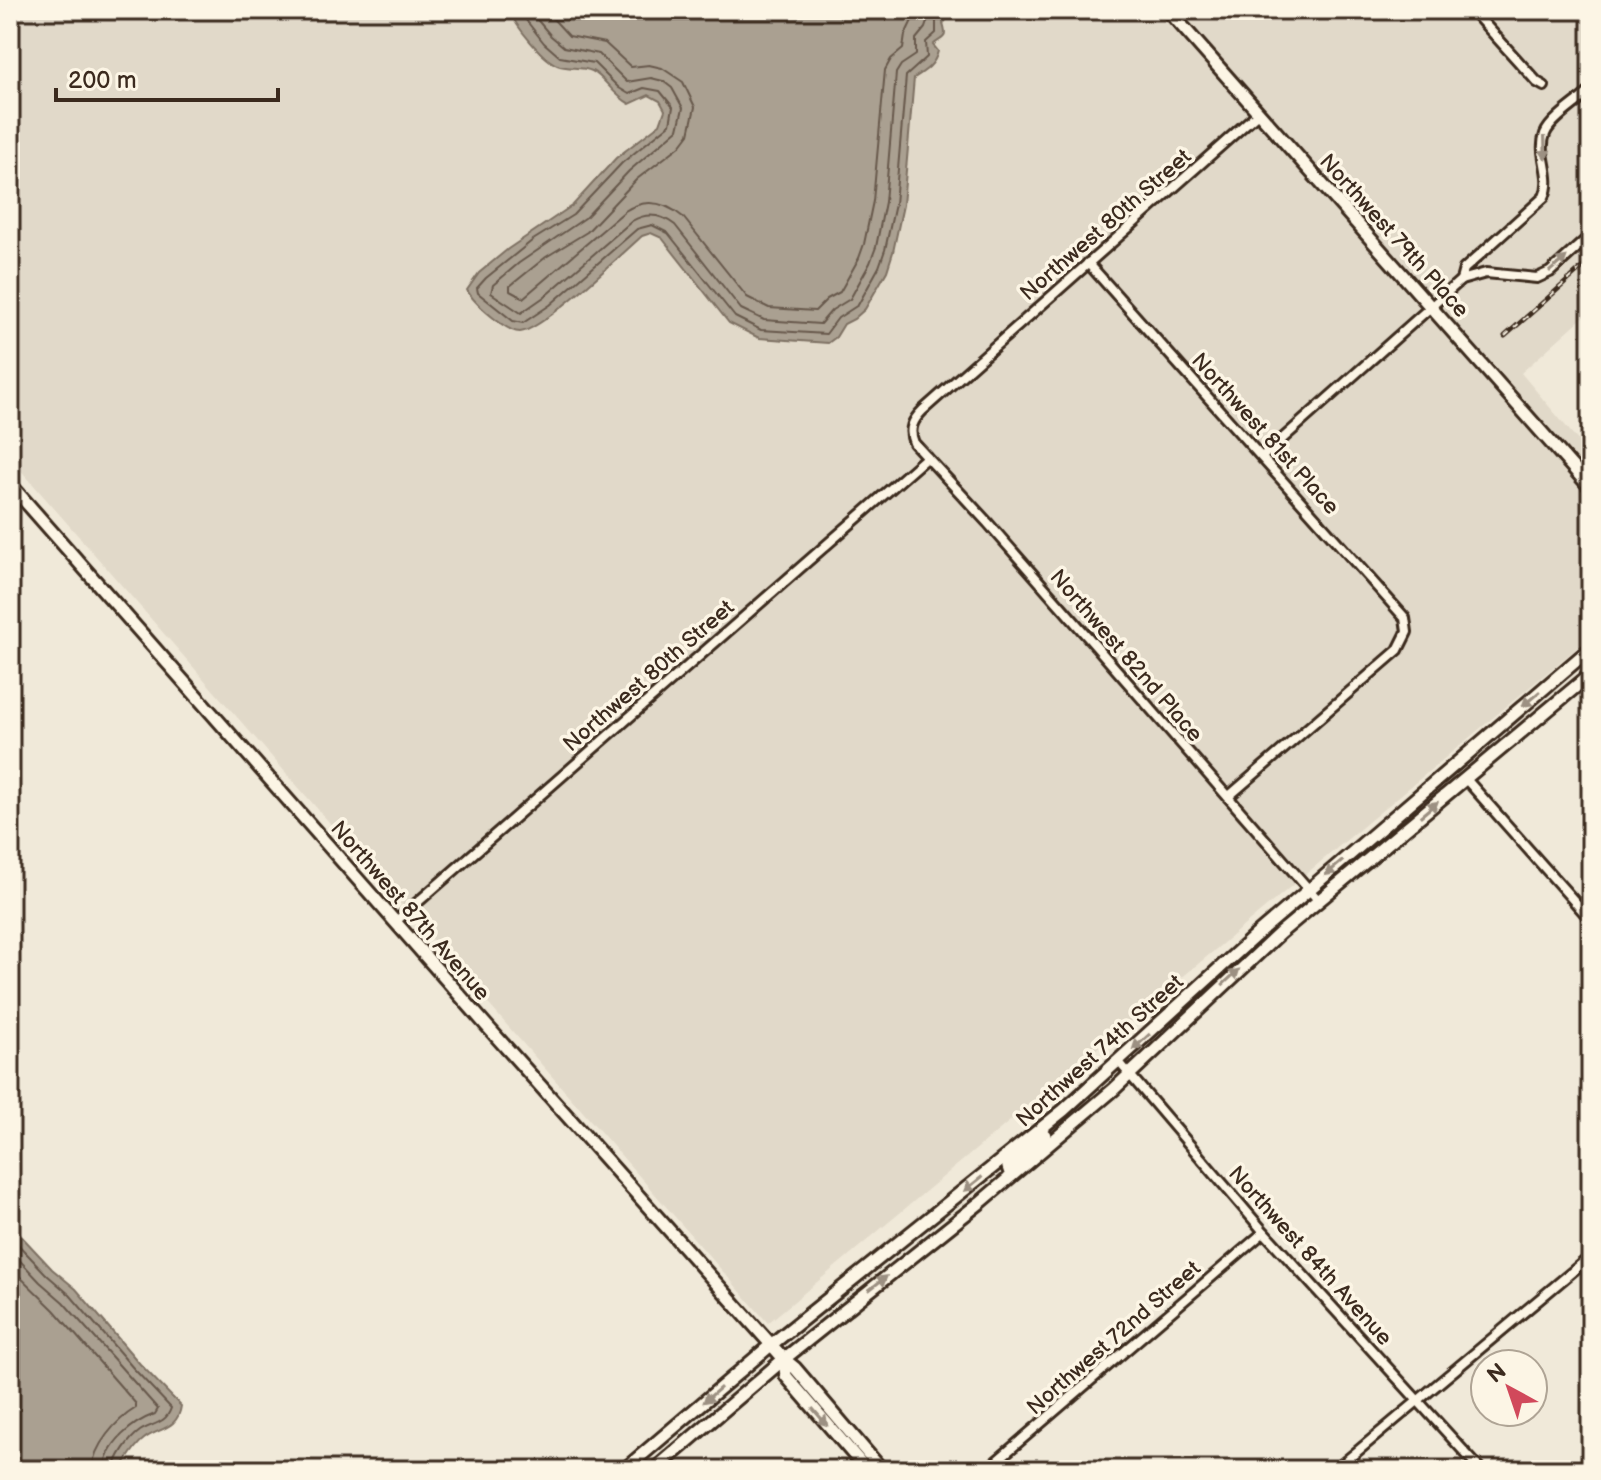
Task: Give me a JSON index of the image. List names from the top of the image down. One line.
{"streets":{"main road":["Northwest 79th Place","Northwest 87th Avenue","Northwest 74th Street"],"street":["Northwest 80th Street","Northwest 81st Place","Northwest 82nd Place","Northwest 84th Avenue","Northwest 72nd Street"]},"crossings":[["Northwest 80th Street","Northwest 79th Place"],["Northwest 80th Street","Northwest 81st Place"],["Northwest 80th Street","Northwest 82nd Place"],["Northwest 80th Street","Northwest 87th Avenue"],["Northwest 81st Place","Northwest 82nd Place"],["Northwest 82nd Place","Northwest 74th Street"],["Northwest 87th Avenue","Northwest 74th Street"],["Northwest 74th Street","Northwest 84th Avenue"],["Northwest 84th Avenue","Northwest 72nd Street"]],"scale_bar":"200 m","north":"top left"}
